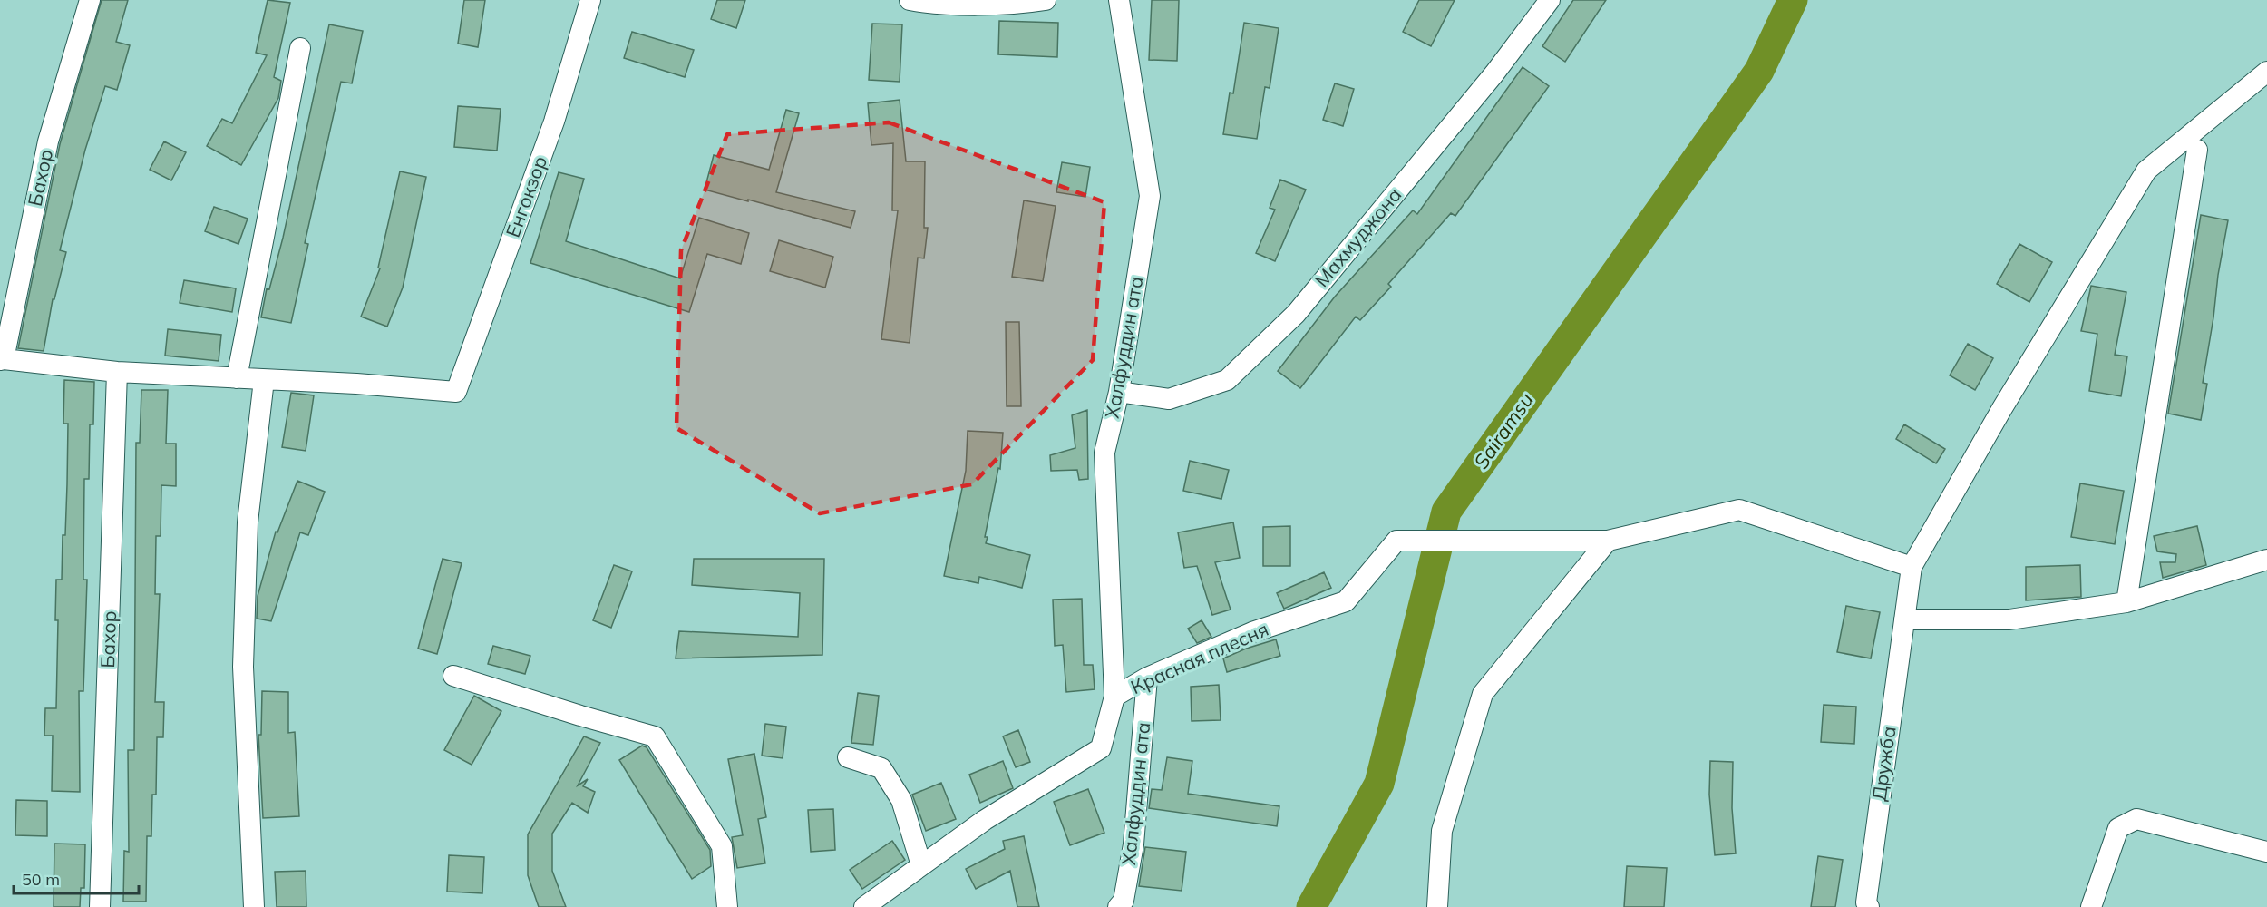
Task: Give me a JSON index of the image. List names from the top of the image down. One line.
{"streets":{"street":["Бахор","Енгокзор","Махмуджона","Халфуддин ата","Красная плесня","Дружба"]},"crossings":[["Махмуджона","Халфуддин ата"],["Халфуддин ата","Красная плесня"]],"water":["Sairamsu"],"scale_bar":"50 m"}
